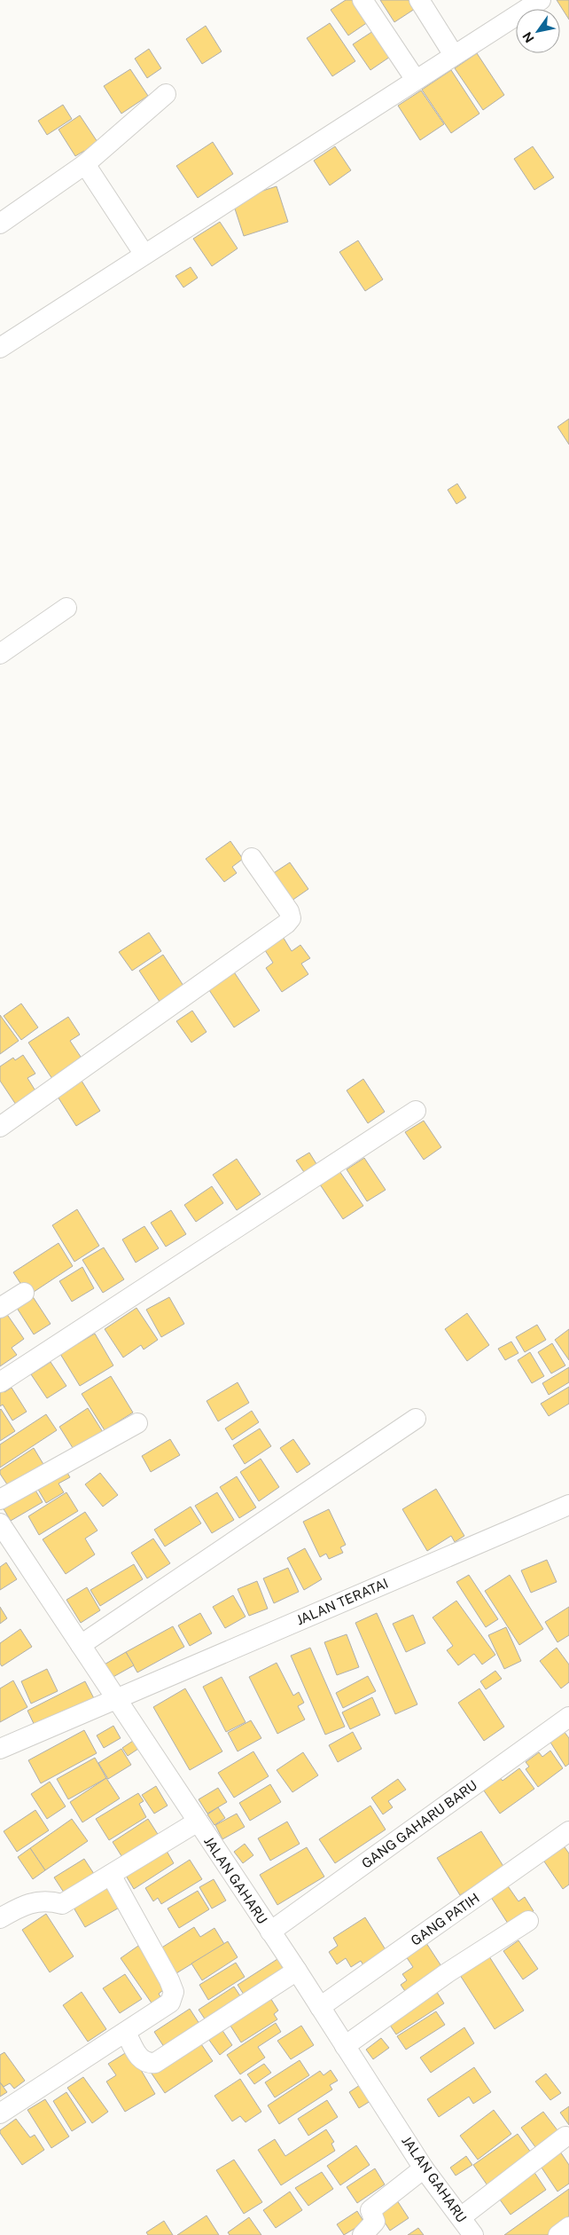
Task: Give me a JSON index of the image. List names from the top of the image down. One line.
{"streets":{"street":["JALAN TERATAI","GANG GAHARU BARU","JALAN GAHARU","GANG PATIH"]},"crossings":[["JALAN TERATAI","JALAN GAHARU"],["GANG GAHARU BARU","JALAN GAHARU"],["JALAN GAHARU","GANG PATIH"]],"north":"bottom left"}
